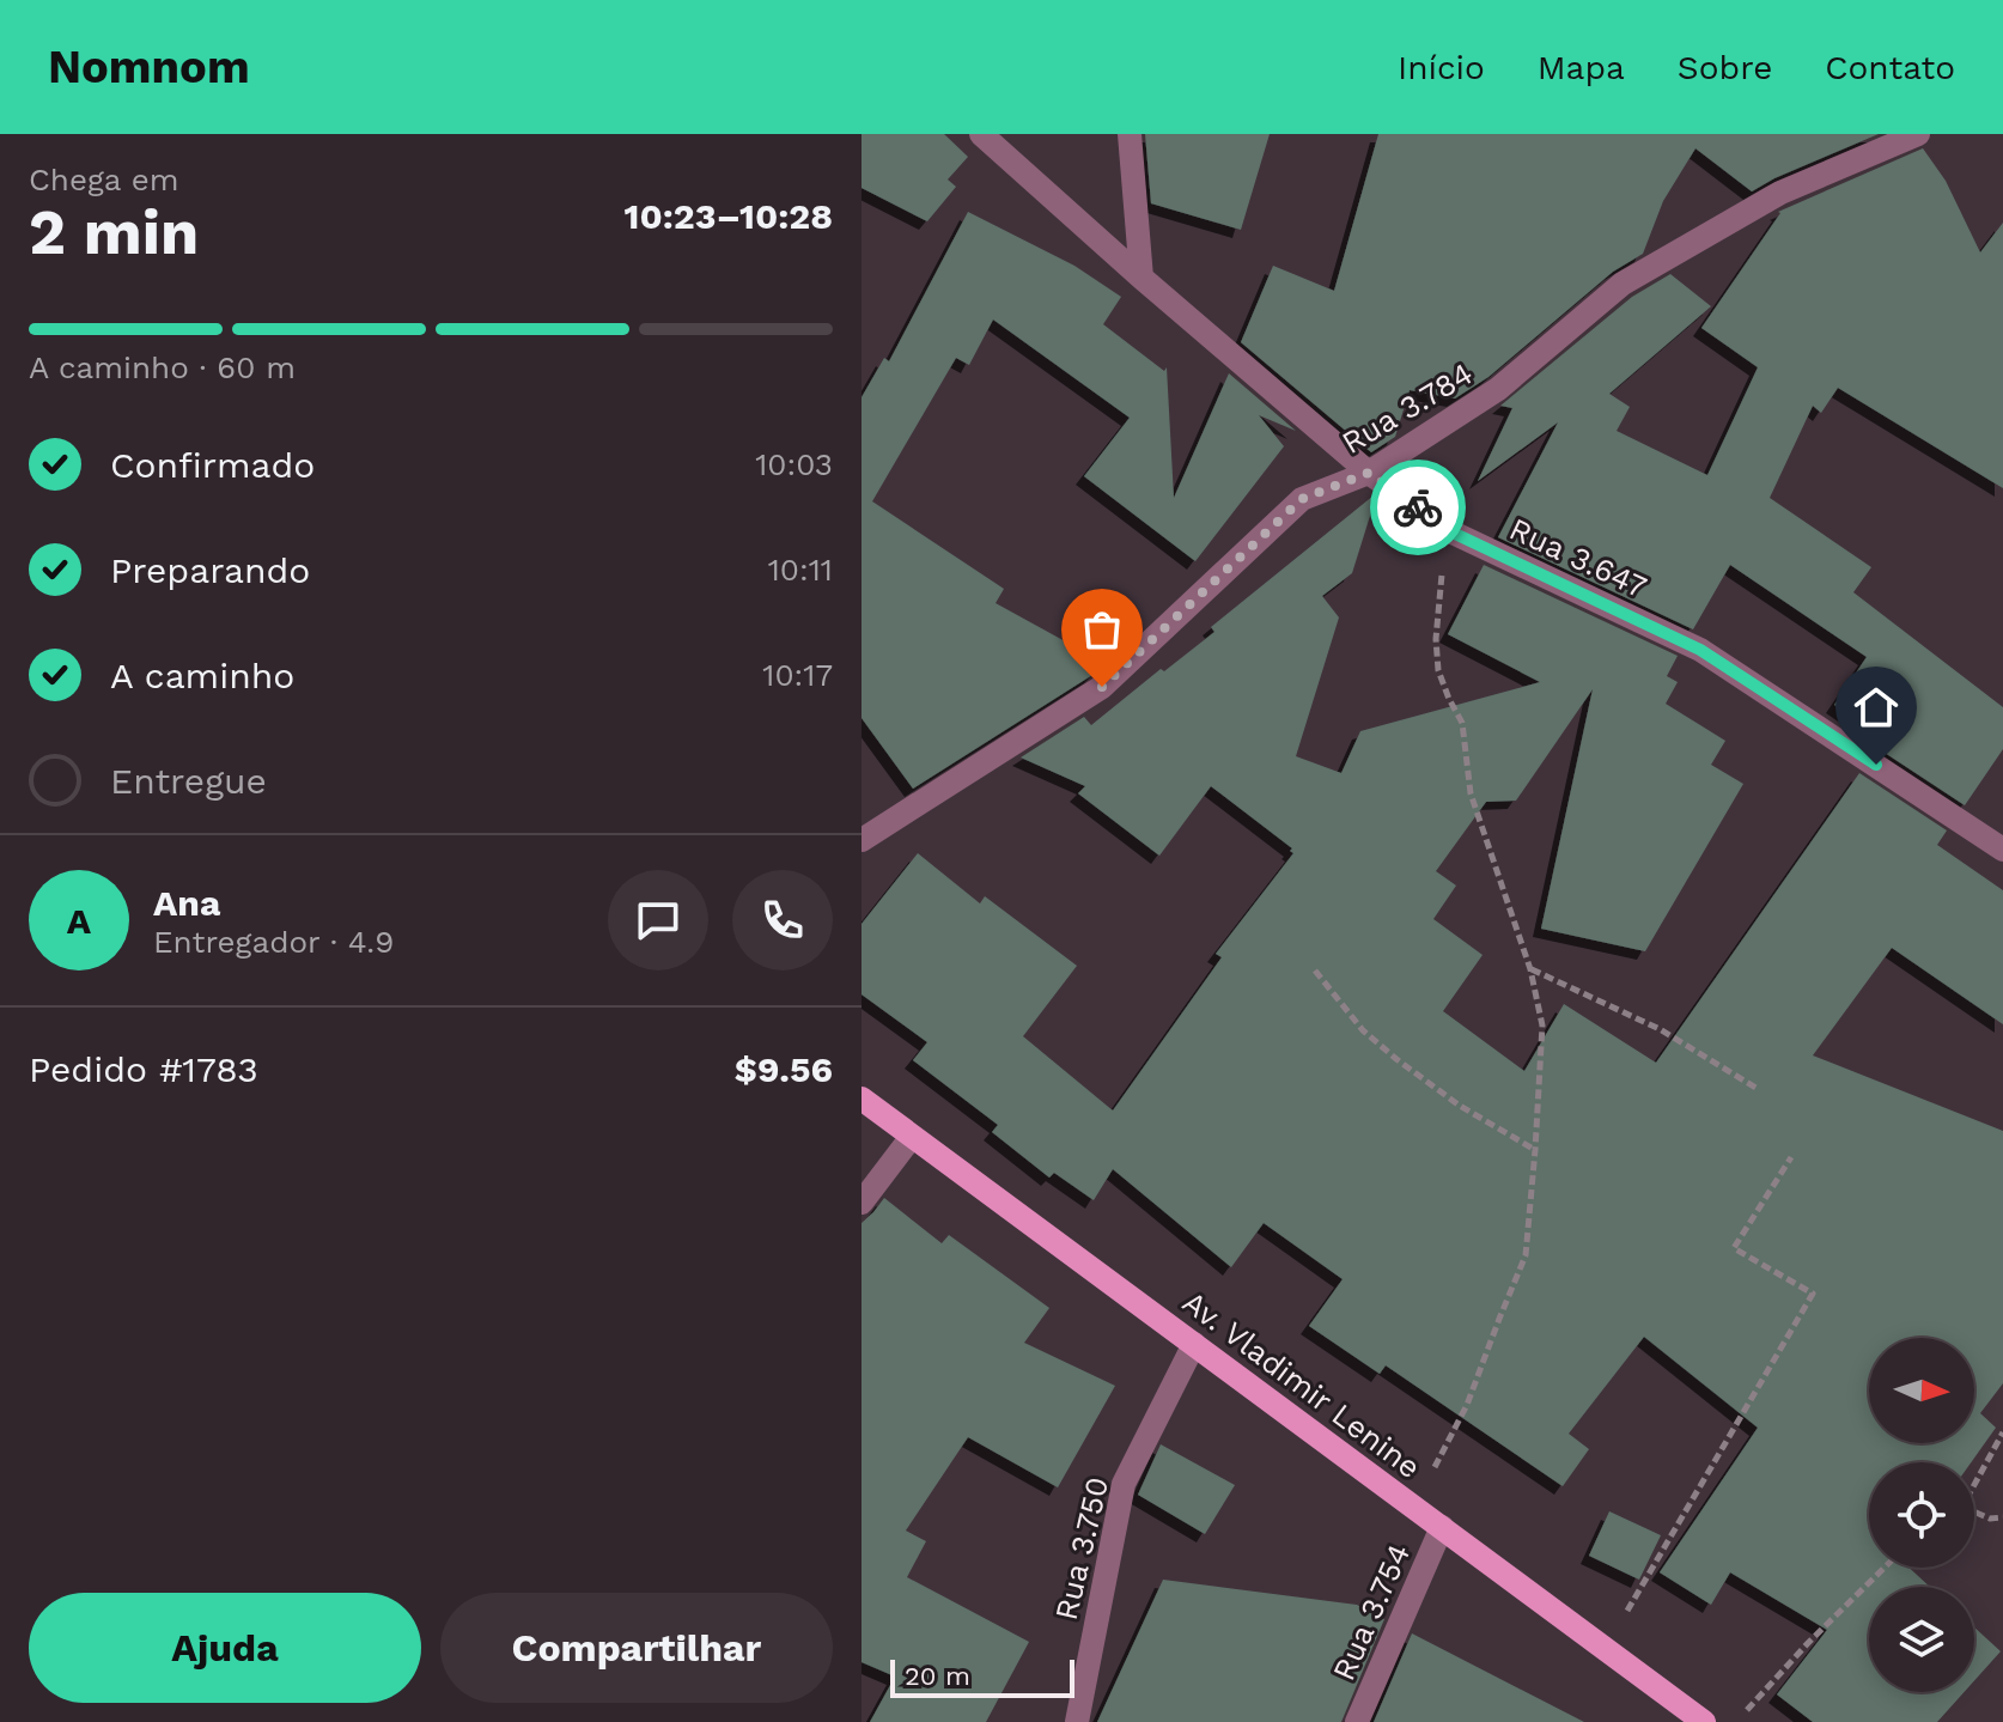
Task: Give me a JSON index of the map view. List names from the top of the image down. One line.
{"streets":{"main road":["Av. Vladimir Lenine"],"street":["Rua 3.784","Rua 3.647","Rua 3.750","Rua 3.754"]},"crossings":[["Rua 3.784","Rua 3.647"],["Av. Vladimir Lenine","Rua 3.750"],["Av. Vladimir Lenine","Rua 3.754"]],"scale_bar":"20 m","north":"right","page":{"header":"Nomnom","nav":["Início","Mapa","Sobre","Contato"],"heading":["2 min","Chega em","10:23–10:28"],"panel":["Ana","Entregador · 4.9","Pedido #1783","$9.56"],"bar":"A caminho · 60 m","list":[["Confirmado","10:03"],["Preparando","10:11"],["A caminho","10:17"],"Entregue"],"round":"A","buttons":["Ajuda","Compartilhar"],"scale":"20 m"}}
